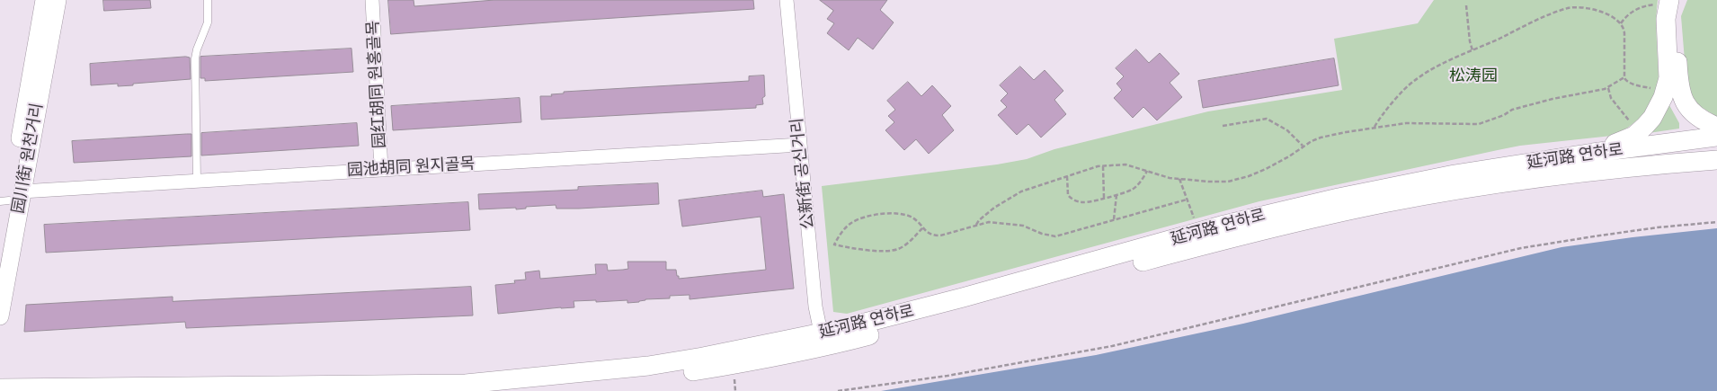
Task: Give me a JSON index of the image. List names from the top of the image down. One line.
{"streets":{"main road":["延河路 연하로"],"street":["园红胡同 원홍골목","园川街 원천거리","园池胡同 원지골목","公新街 공신거리"]},"crossings":[["园红胡同 원홍골목","园池胡同 원지골목"],["延河路 연하로","公新街 공신거리"],["园川街 원천거리","园池胡同 원지골목"],["园池胡同 원지골목","公新街 공신거리"]],"parks":["松涛园"]}
